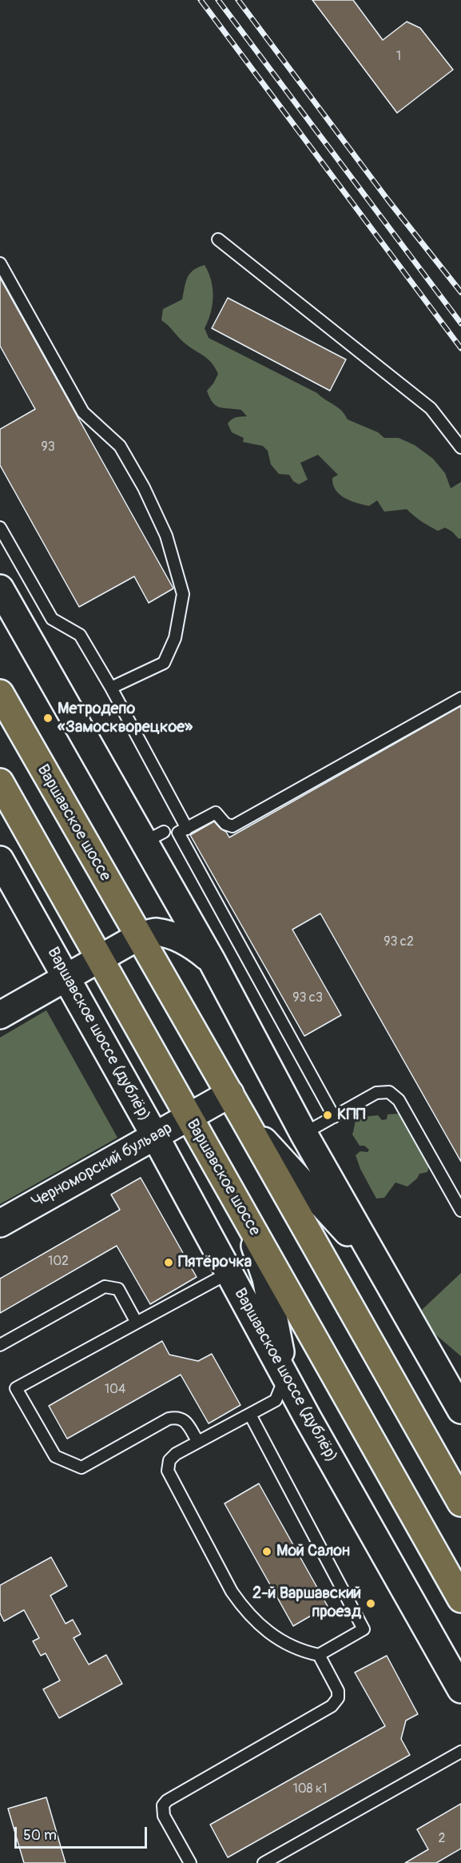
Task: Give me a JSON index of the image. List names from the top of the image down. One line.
{"streets":{"main road":["Варшавское шоссе"],"street":["Варшавское шоссе (дублёр)","Черноморский бульвар"]},"crossings":[["Варшавское шоссе","Черноморский бульвар"],["Варшавское шоссе (дублёр)","Черноморский бульвар"]],"places":["Метродепо «Замоскворецкое»","КПП","Пятёрочка","Мой Салон","2-й Варшавский проезд"],"house_numbers":["1","93","93 с2","93 с3","102","104","108 к1","2"],"scale_bar":"50 m"}
